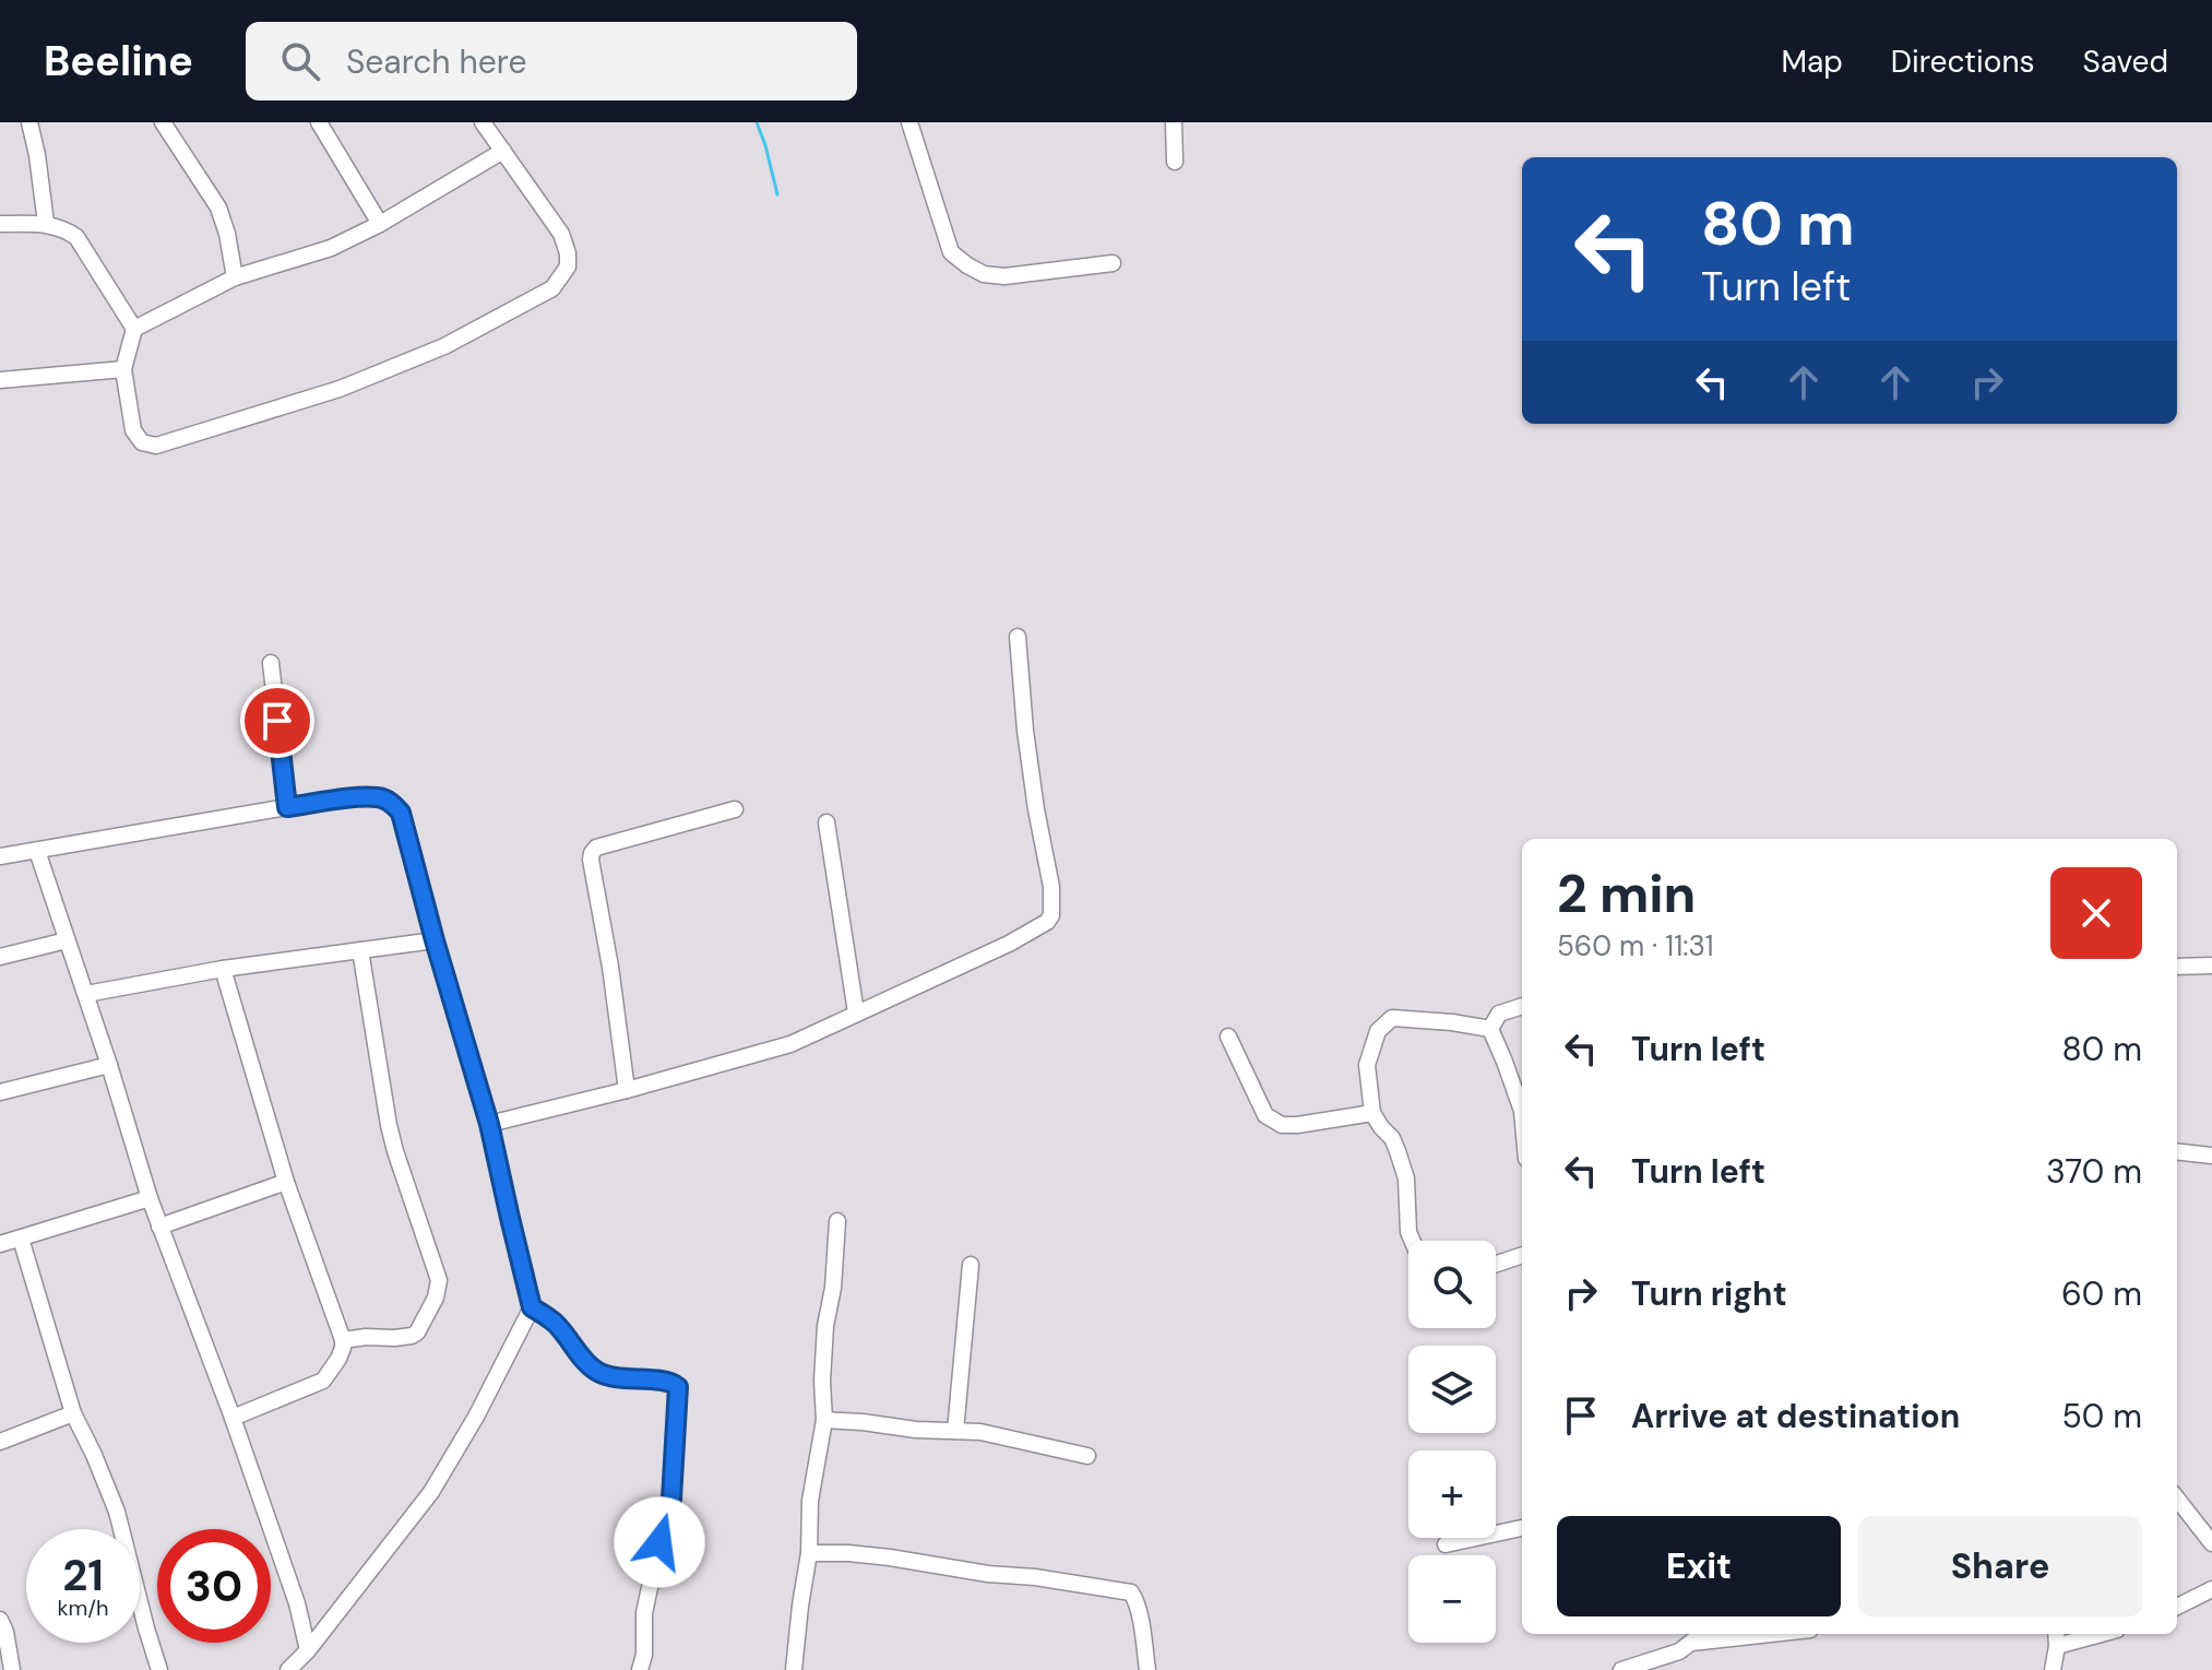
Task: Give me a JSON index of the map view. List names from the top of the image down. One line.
{"page":{"header":"Beeline","search":"Search here","nav":["Map","Directions","Saved"],"turn":["80 m","Turn left"],"heading":["2 min","560 m · 11:31"],"list":[{"name":"Turn left","value":"80 m"},{"name":"Turn left","value":"370 m"},{"name":"Turn right","value":"60 m"},{"name":"Arrive at destination","value":"50 m"}],"map_buttons":["+","−"],"buttons":["Exit","Share"],"speed":"21 km/h","limit":"30"}}
